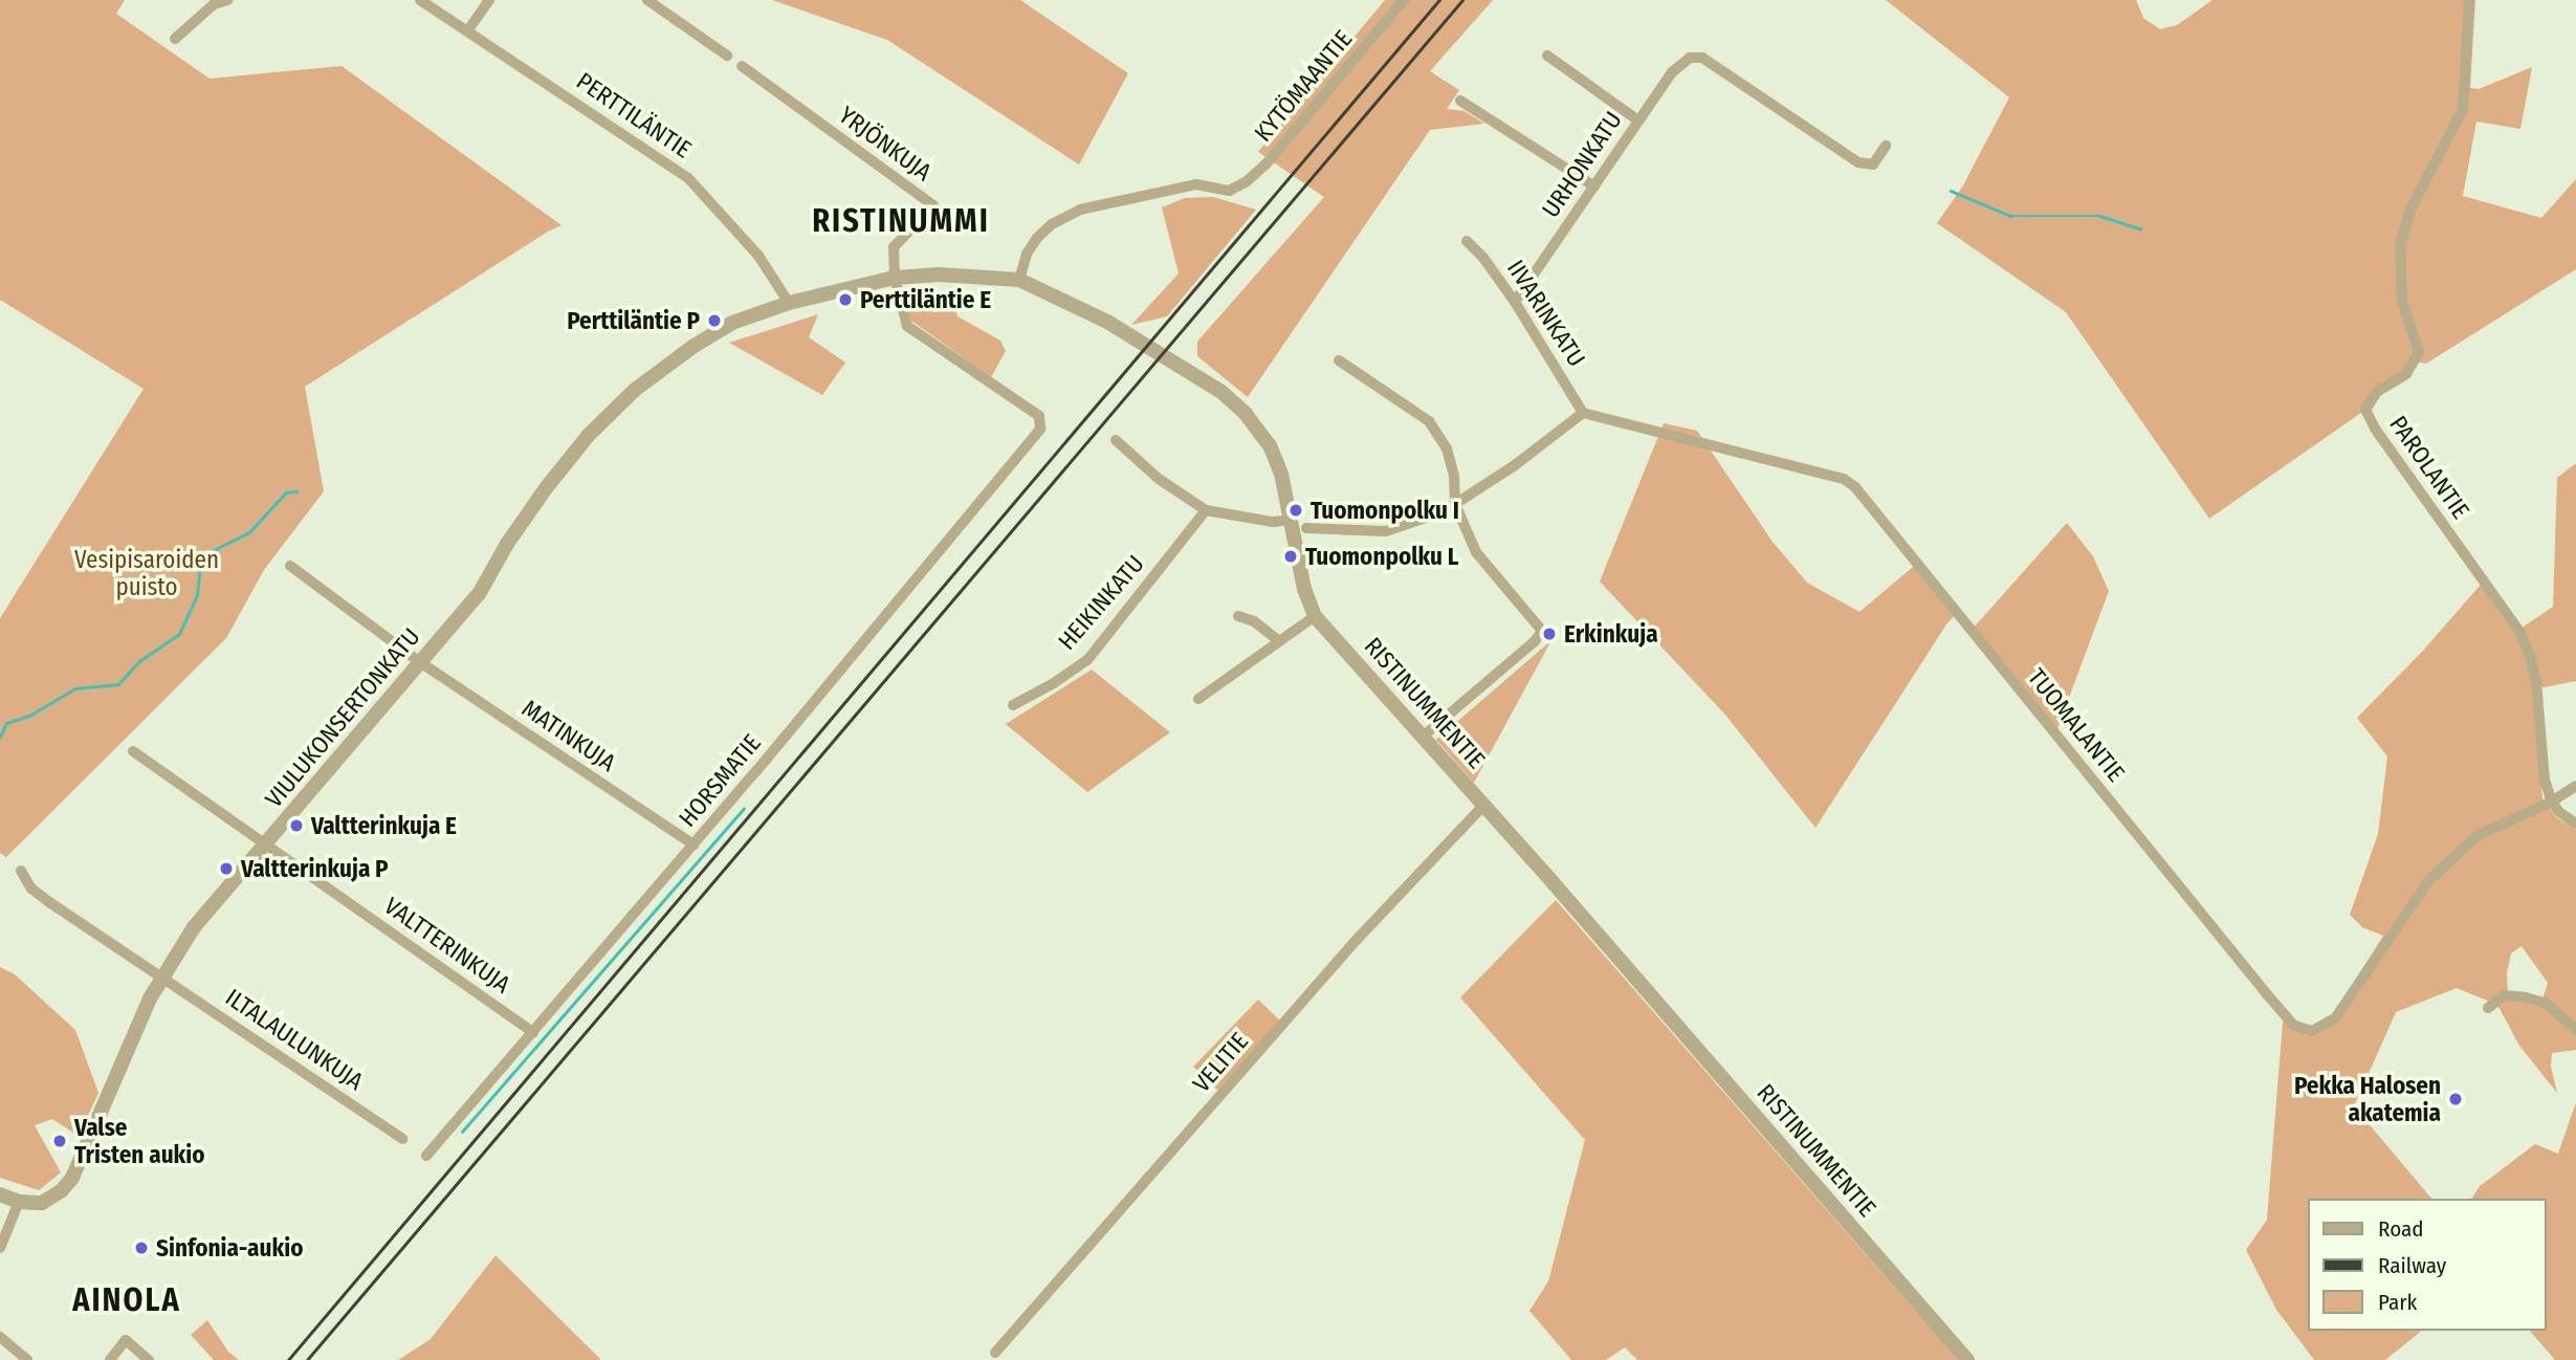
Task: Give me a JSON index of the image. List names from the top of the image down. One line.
{"streets":{"street":["KYTÖMAANTIE","PERTTILÄNTIE","YRJÖNKUJA","URHONKATU","IIVARINKATU","PAROLANTIE","HEIKINKATU","RISTINUMMENTIE","VIULUKONSERTONKATU","TUOMALANTIE","MATINKUJA","HORSMATIE","VALTTERINKUJA","ILTALAULUNKUJA","VELITIE"]},"crossings":[["KYTÖMAANTIE","RISTINUMMENTIE"],["PERTTILÄNTIE","RISTINUMMENTIE"],["PERTTILÄNTIE","VIULUKONSERTONKATU"],["YRJÖNKUJA","RISTINUMMENTIE"],["YRJÖNKUJA","HORSMATIE"],["URHONKATU","IIVARINKATU"],["IIVARINKATU","TUOMALANTIE"],["PAROLANTIE","TUOMALANTIE"],["RISTINUMMENTIE","VIULUKONSERTONKATU"],["RISTINUMMENTIE","HORSMATIE"],["RISTINUMMENTIE","VELITIE"],["VIULUKONSERTONKATU","MATINKUJA"],["VIULUKONSERTONKATU","VALTTERINKUJA"],["VIULUKONSERTONKATU","ILTALAULUNKUJA"],["MATINKUJA","HORSMATIE"],["HORSMATIE","VALTTERINKUJA"]],"districts":["RISTINUMMI","AINOLA"],"parks":["Vesipisaroiden puisto"],"places":["Perttiläntie E","Perttiläntie P","Tuomonpolku I","Tuomonpolku L","Erkinkuja","Valtterinkuja E","Valtterinkuja P","Pekka Halosen akatemia","Valse Tristen aukio","Sinfonia-aukio"],"legend":["Road","Railway","Park"]}
